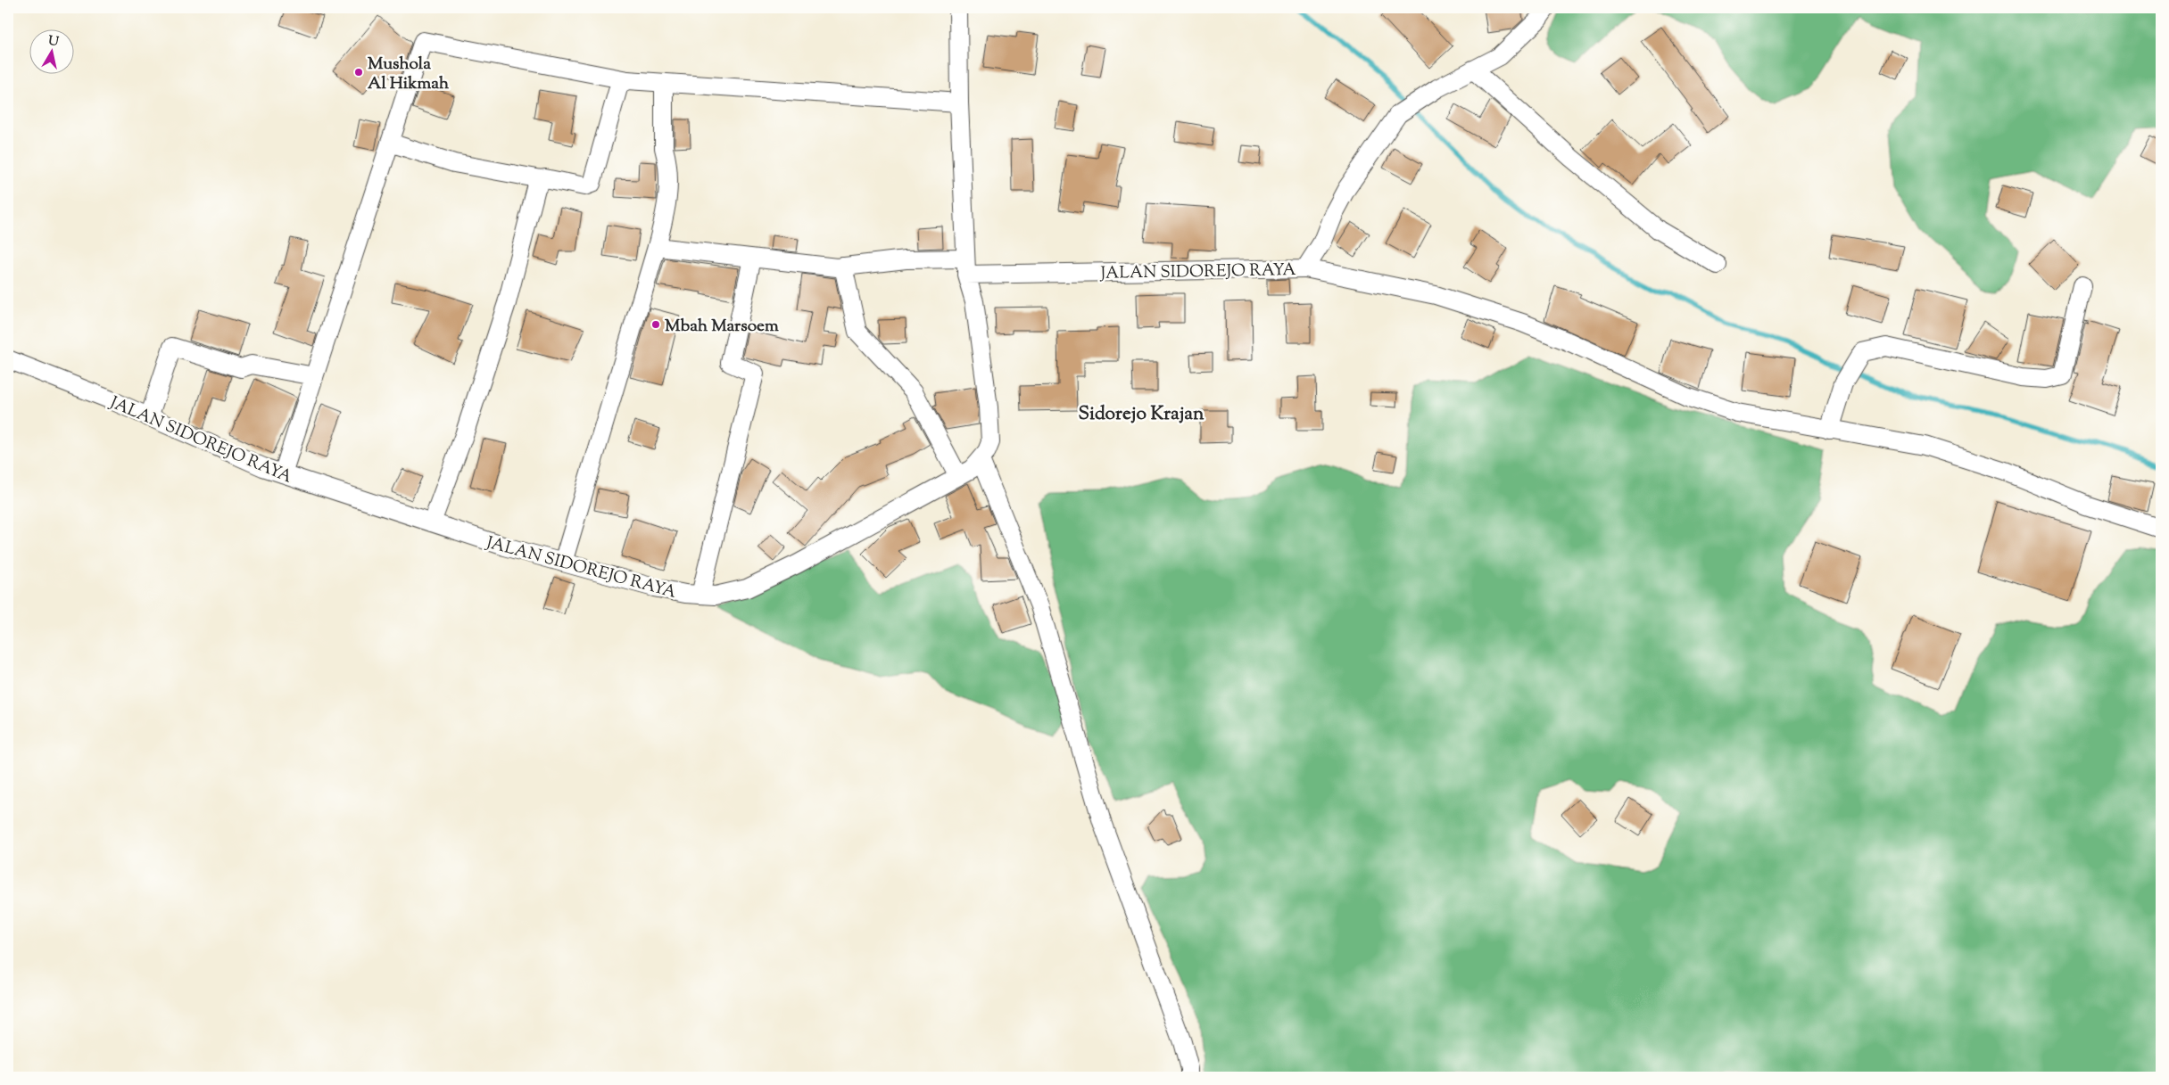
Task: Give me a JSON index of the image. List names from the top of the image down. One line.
{"streets":{"street":["JALAN SIDOREJO RAYA"]},"districts":["Sidorejo Krajan"],"places":["Mushola Al Hikmah","Mbah Marsoem"],"north":"top"}
